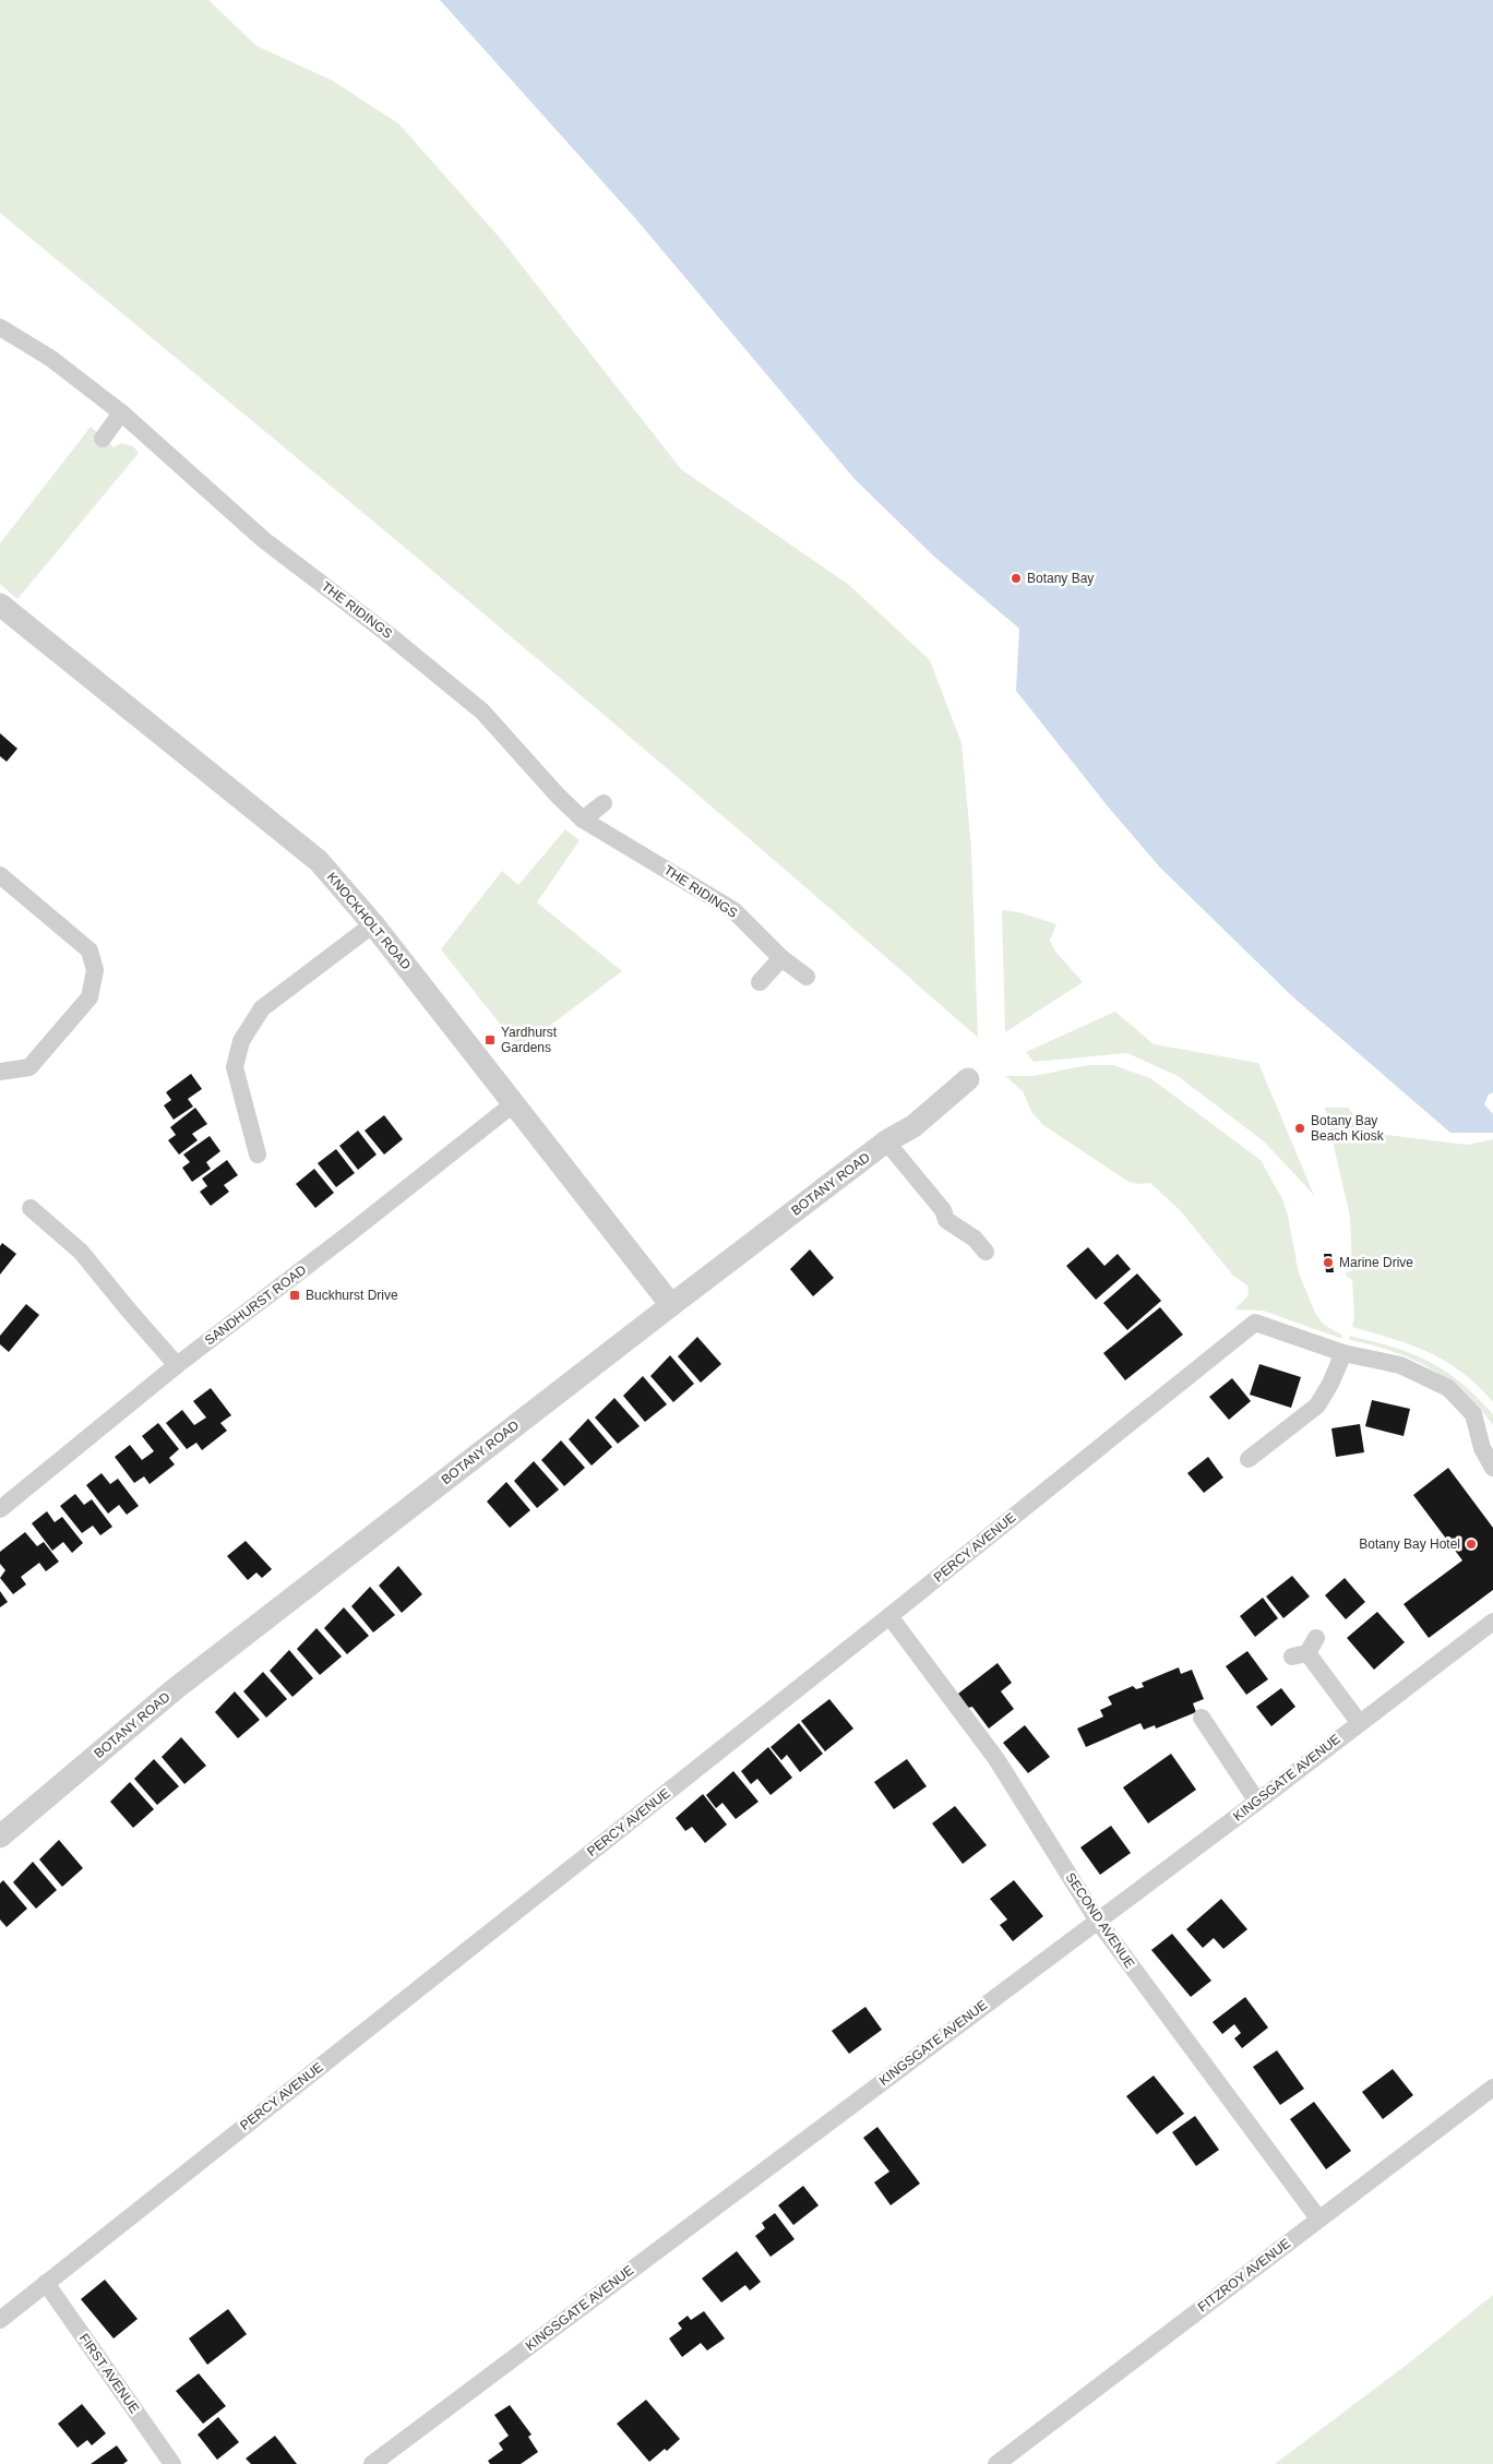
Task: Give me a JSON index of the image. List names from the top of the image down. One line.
{"streets":{"street":["THE RIDINGS","KNOCKHOLT ROAD","BOTANY ROAD","SANDHURST ROAD","PERCY AVENUE","KINGSGATE AVENUE","SECOND AVENUE","FITZROY AVENUE","FIRST AVENUE"]},"crossings":[["KNOCKHOLT ROAD","BOTANY ROAD"],["KNOCKHOLT ROAD","SANDHURST ROAD"],["PERCY AVENUE","SECOND AVENUE"],["PERCY AVENUE","FIRST AVENUE"],["KINGSGATE AVENUE","SECOND AVENUE"],["SECOND AVENUE","FITZROY AVENUE"]],"places":{"other":["Botany Bay","Botany Bay Beach Kiosk","Marine Drive","Botany Bay Hotel"],"transit":["Yardhurst Gardens","Buckhurst Drive"]}}
